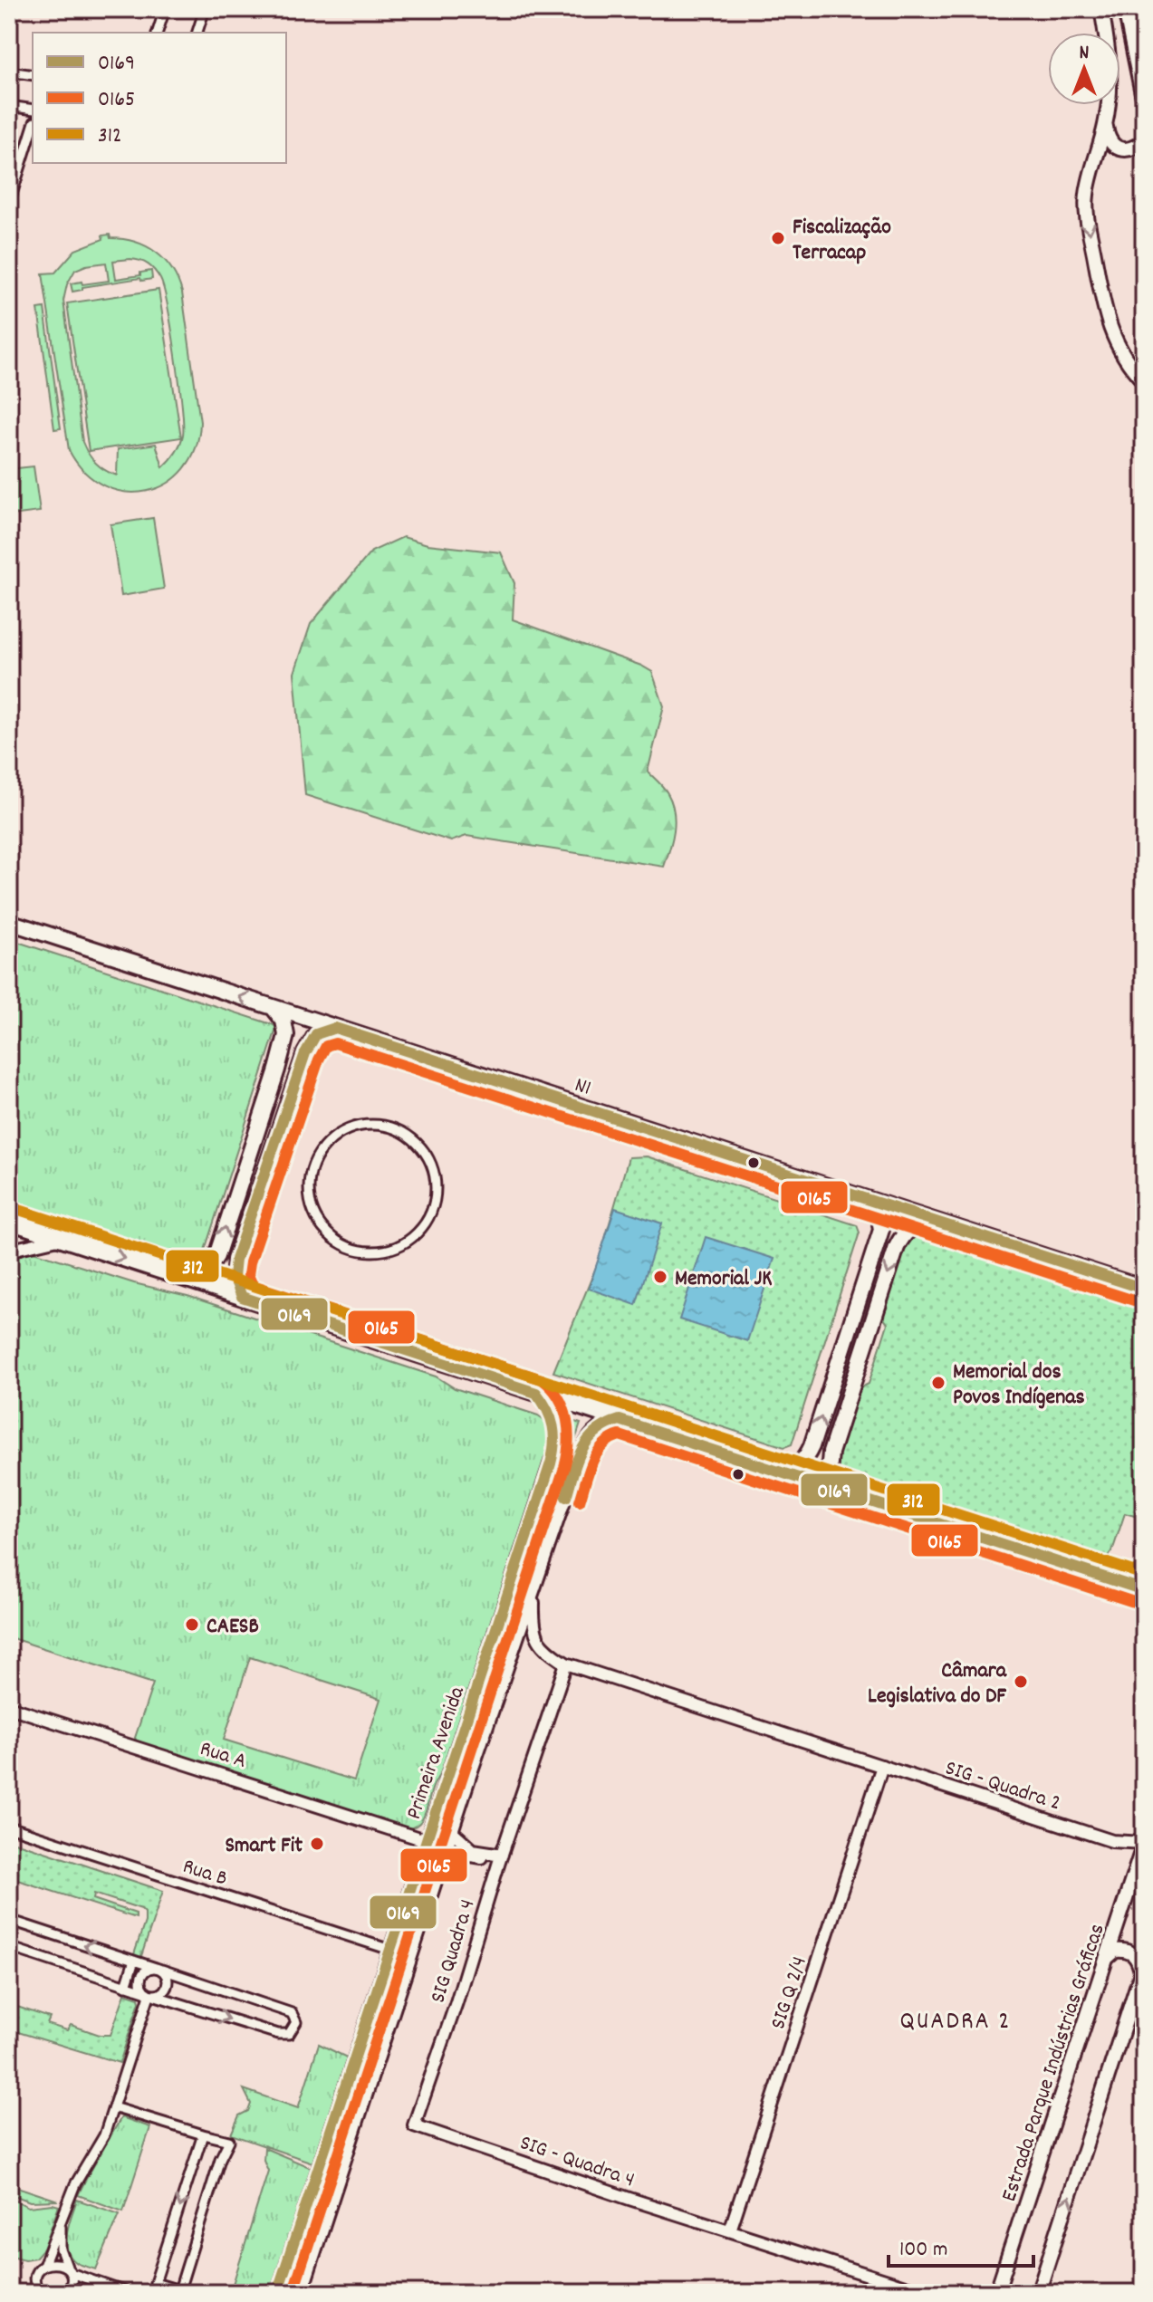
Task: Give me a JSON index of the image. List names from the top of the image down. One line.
{"streets":{"highway":["N1"],"main road":["Estrada Parque Indústrias Gráficas"],"street":["Primeira Avenida","Rua A","SIG - Quadra 2","Rua B","SIG Quadra 4","SIG Q 2/4","SIG - Quadra 4"]},"crossings":[["Primeira Avenida","Rua A"],["Primeira Avenida","Rua B"],["SIG - Quadra 2","SIG Q 2/4"],["SIG - Quadra 2","Estrada Parque Indústrias Gráficas"],["SIG Quadra 4","SIG - Quadra 4"],["SIG Q 2/4","SIG - Quadra 4"]],"districts":["QUADRA 2"],"places":["Fiscalização Terracap","Memorial JK","Memorial dos Povos Indígenas","CAESB","Câmara Legislativa do DF","Smart Fit"],"lines":["transit line 0169","transit line 0165","transit line 312"],"legend":["0169","0165","312"],"scale_bar":"100 m","north":"top"}
